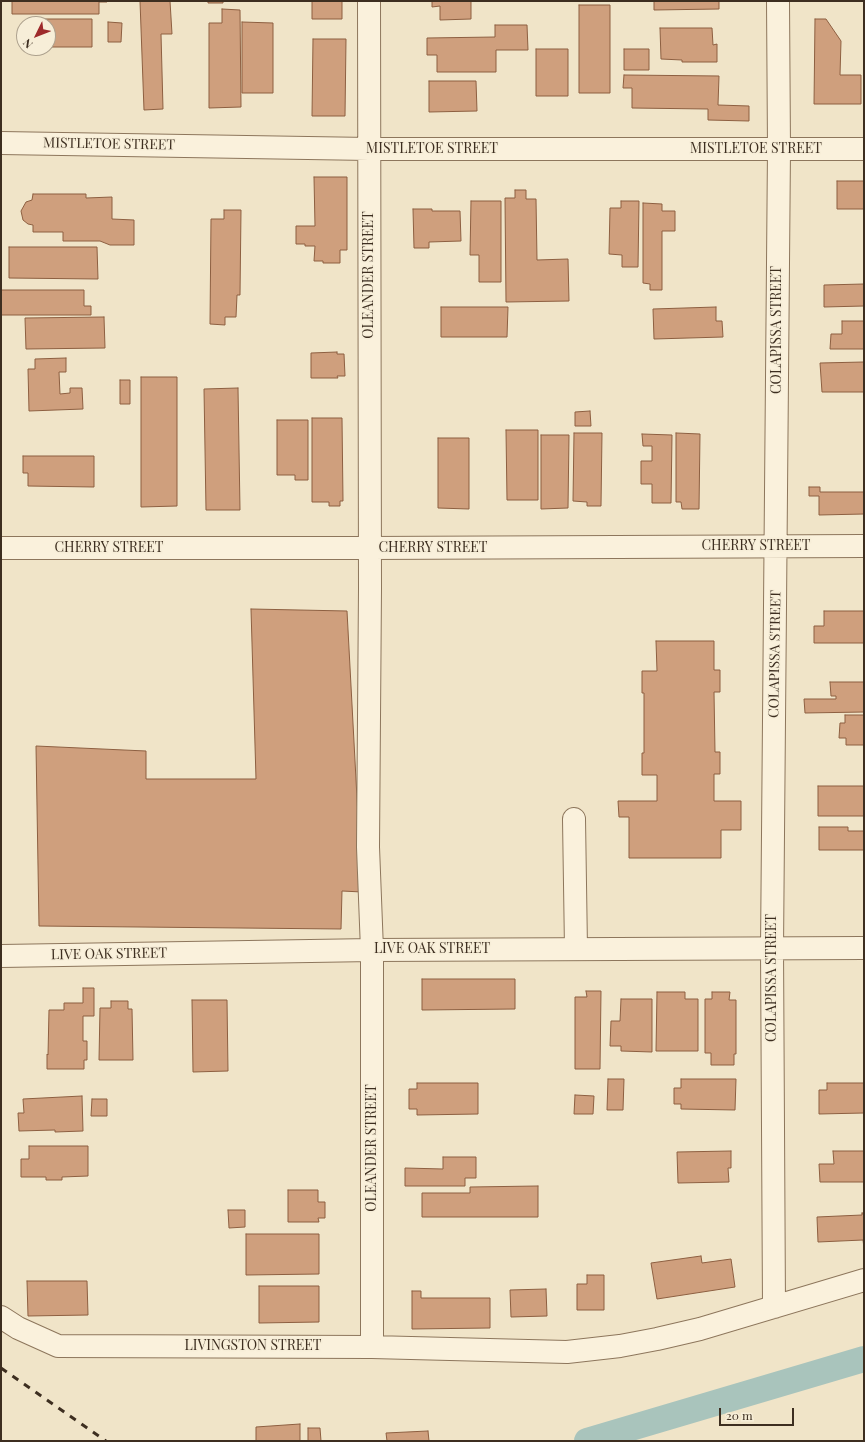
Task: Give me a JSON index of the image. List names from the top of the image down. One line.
{"streets":{"street":["MISTLETOE STREET","OLEANDER STREET","COLAPISSA STREET","CHERRY STREET","LIVE OAK STREET","LIVINGSTON STREET"]},"crossings":[["MISTLETOE STREET","OLEANDER STREET"],["MISTLETOE STREET","COLAPISSA STREET"],["OLEANDER STREET","CHERRY STREET"],["OLEANDER STREET","LIVE OAK STREET"],["OLEANDER STREET","LIVINGSTON STREET"],["COLAPISSA STREET","CHERRY STREET"],["COLAPISSA STREET","LIVE OAK STREET"],["COLAPISSA STREET","LIVINGSTON STREET"]],"scale_bar":"20 m","north":"bottom left"}
